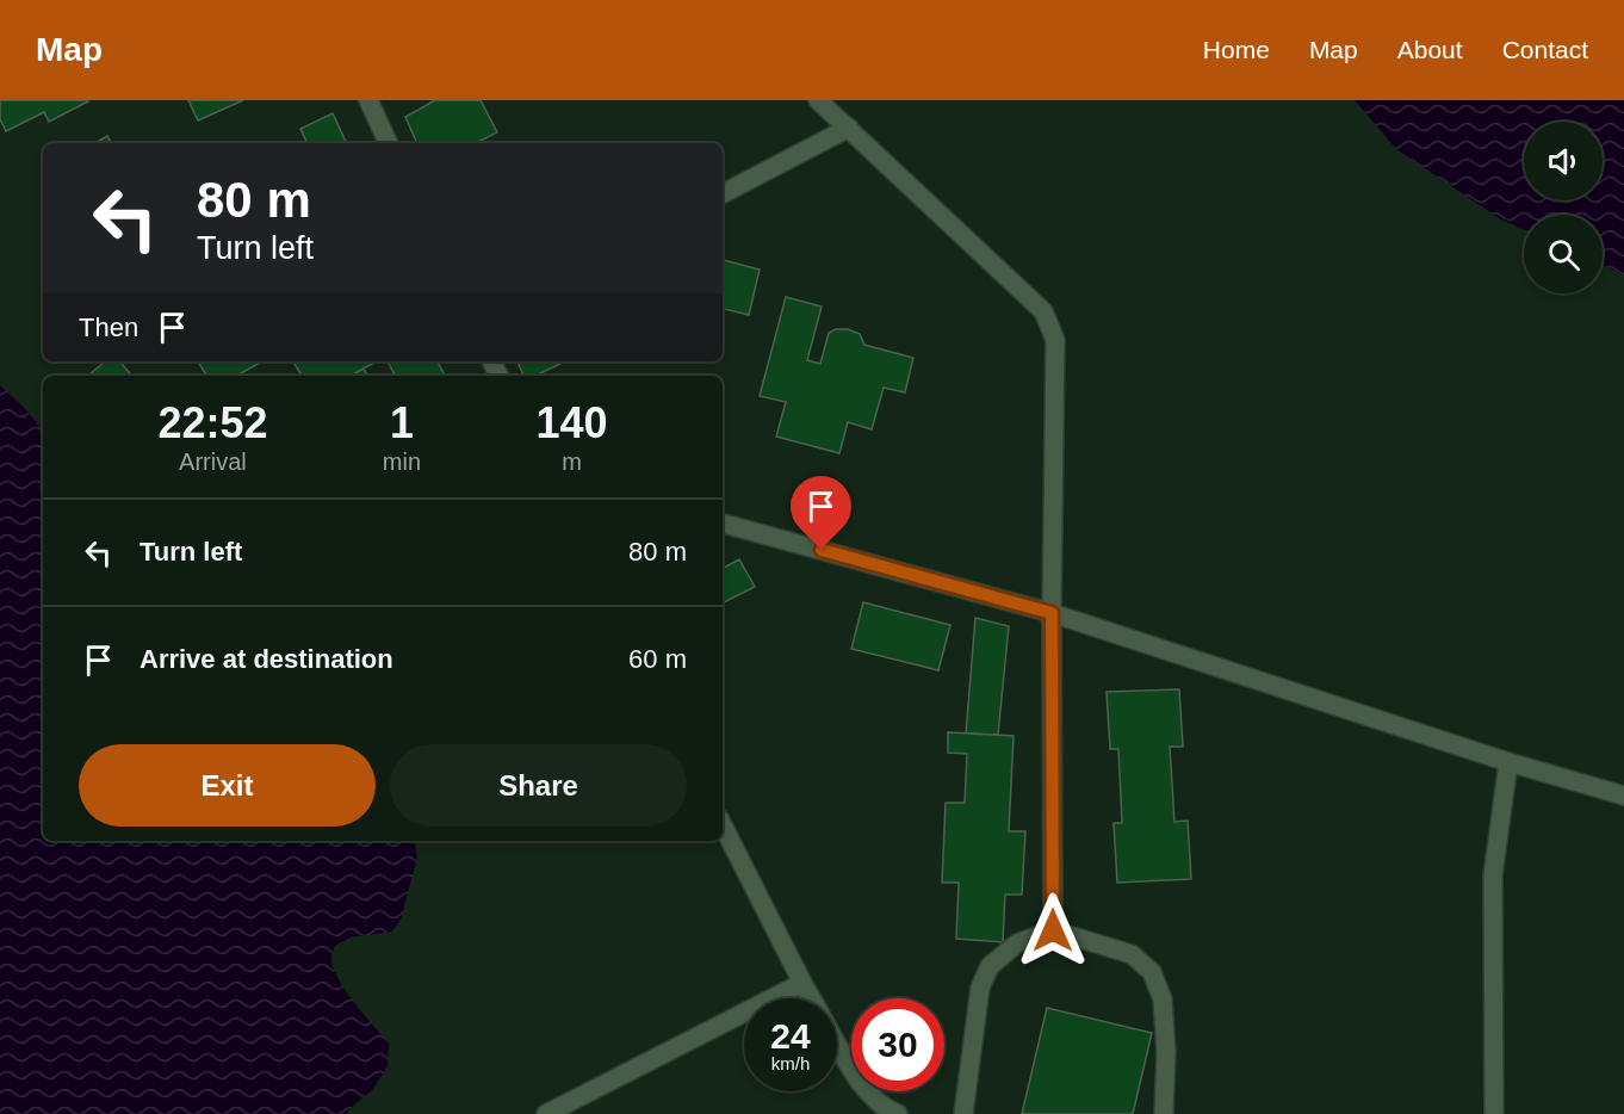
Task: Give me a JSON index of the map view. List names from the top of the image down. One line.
{"page":{"header":"Map","nav":["Home","Map","About","Contact"],"turn":["80 m","Turn left"],"then":"Then","eta":["22:52","Arrival","1","min","140","m"],"list":[{"name":"Turn left","value":"80 m"},{"name":"Arrive at destination","value":"60 m"}],"buttons":["Exit","Share"],"speed":"24 km/h","limit":"30"}}
